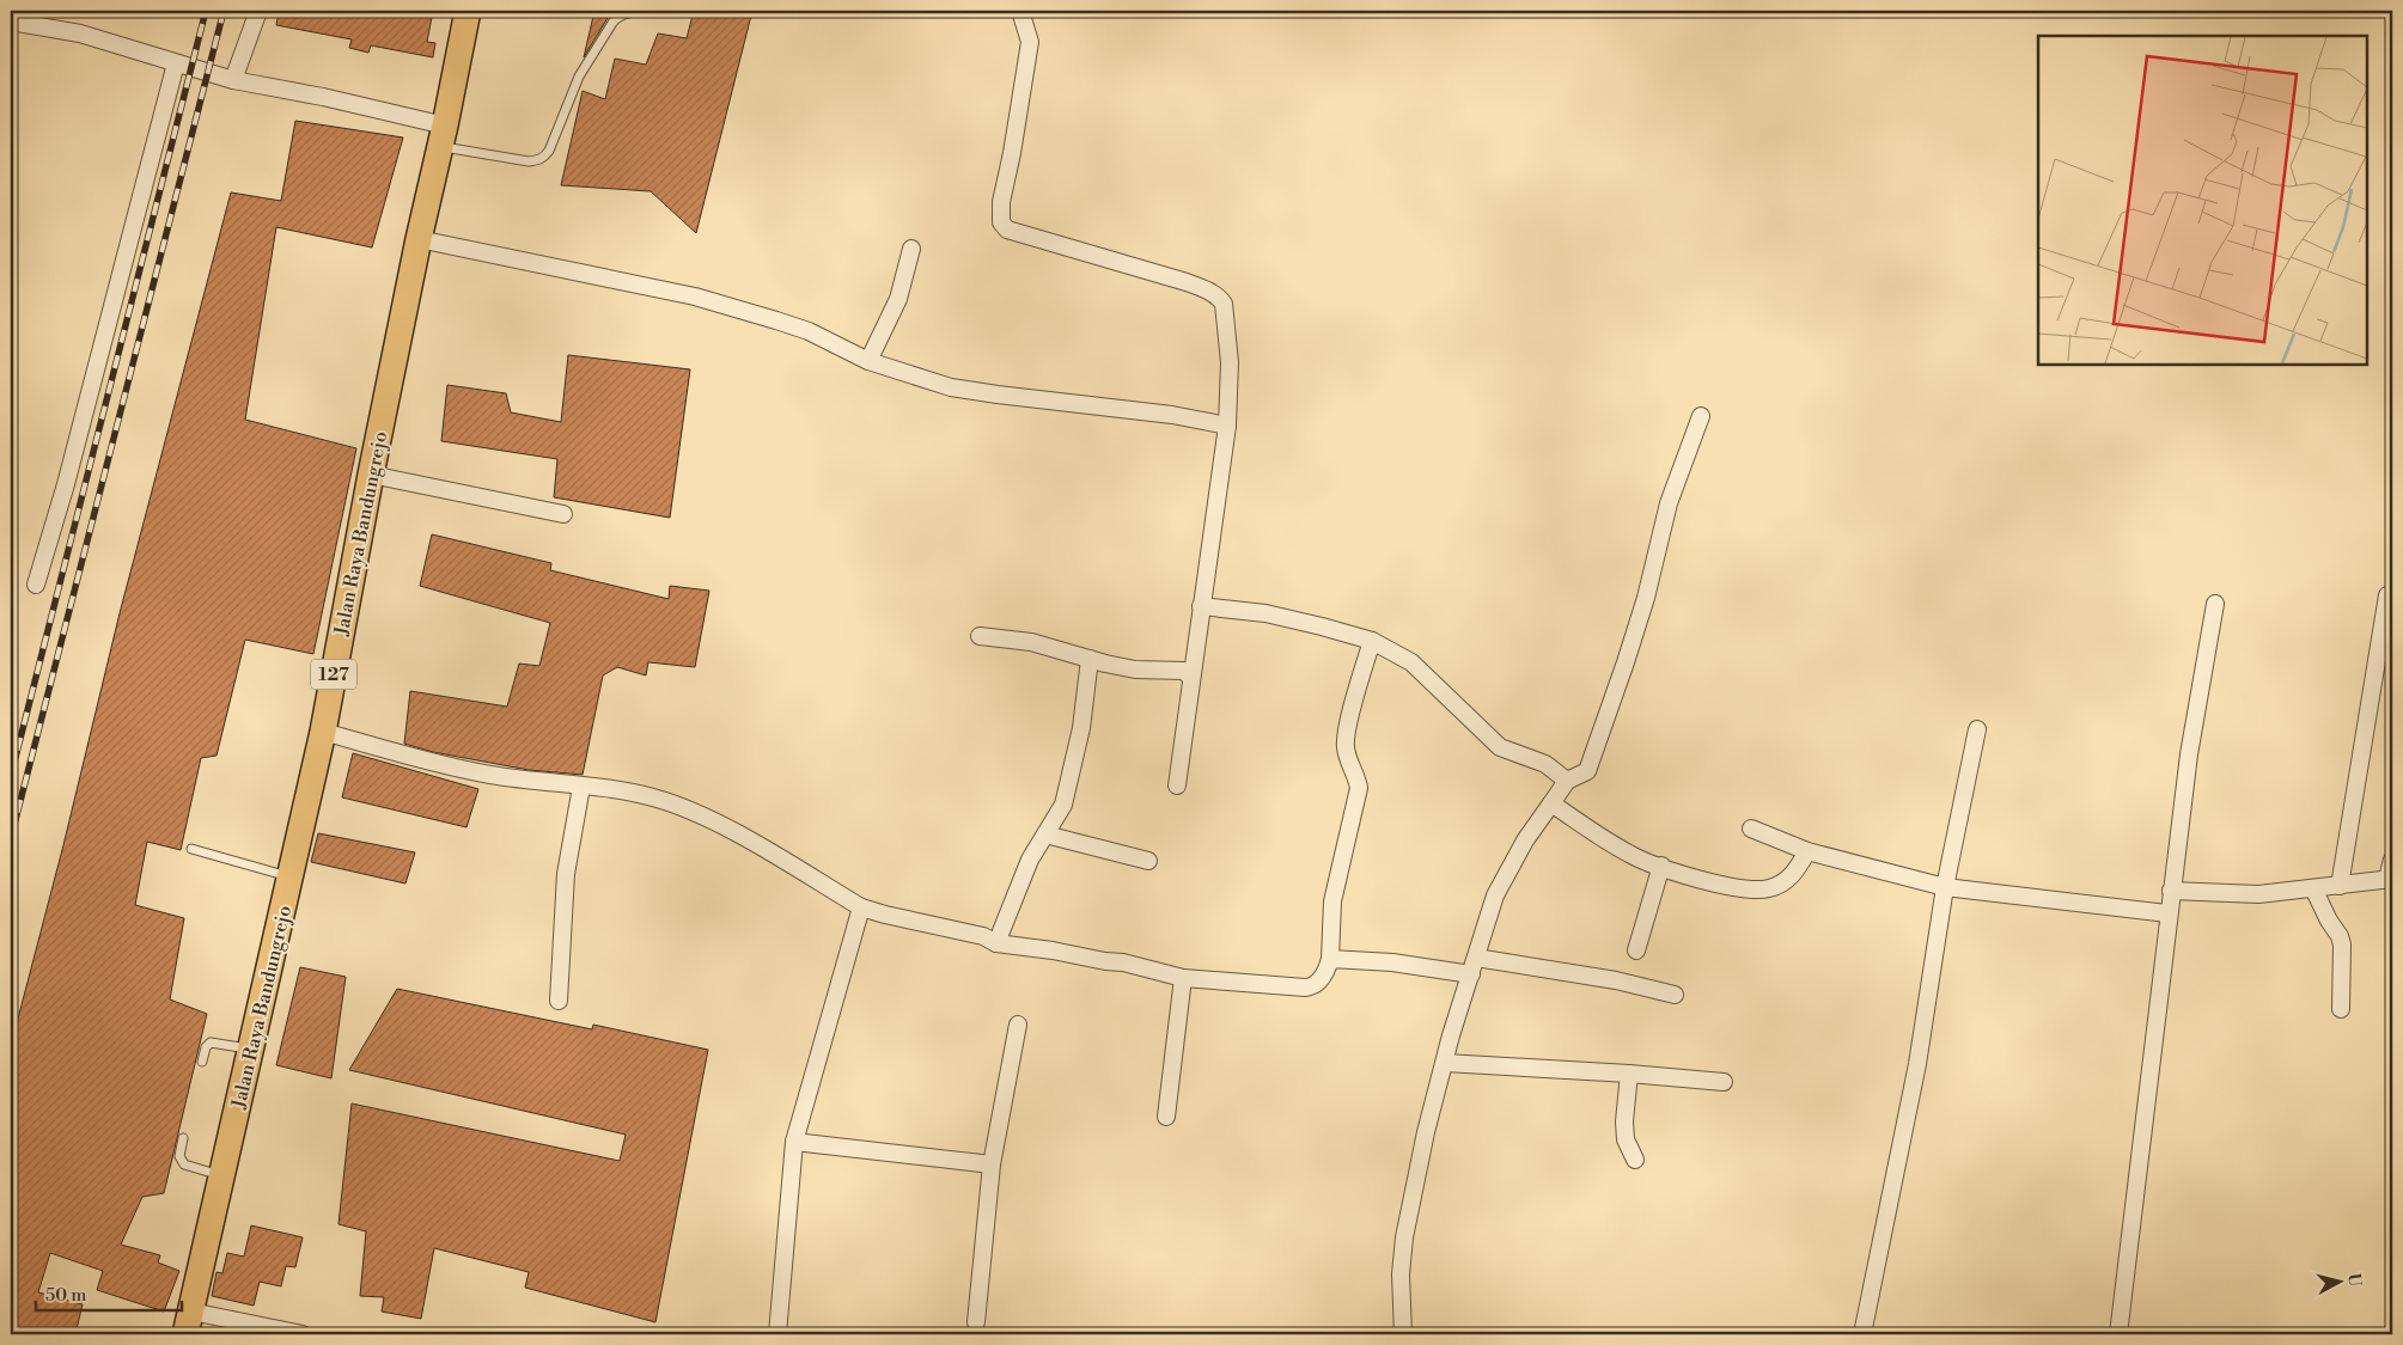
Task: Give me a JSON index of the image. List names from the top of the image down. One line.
{"streets":{"main road":["Jalan Raya Bandungrejo","127"]},"scale_bar":"50 m","north":"right"}
